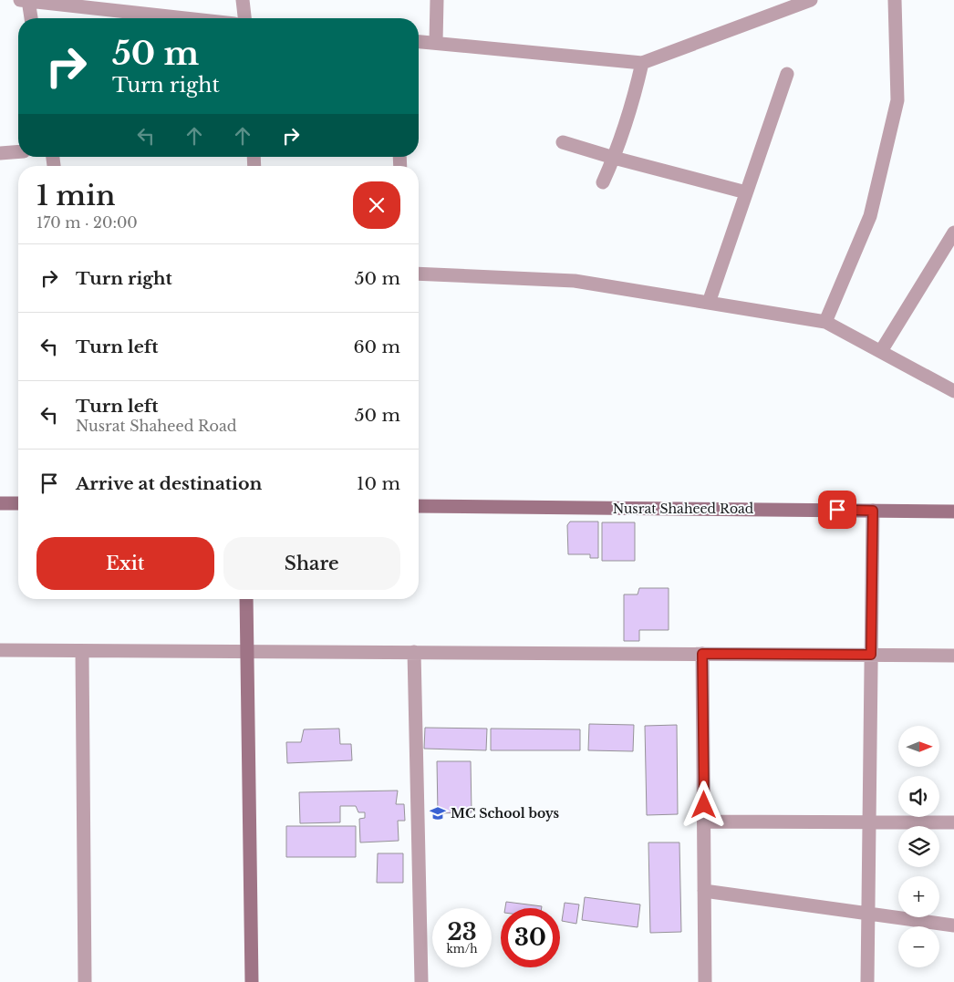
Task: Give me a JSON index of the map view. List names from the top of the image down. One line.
{"streets":{"street":["Nusrat Shaheed Road"]},"places":{"school or university":["MC School boys"]},"north":"right","page":{"turn":["50 m","Turn right"],"heading":["1 min","170 m · 20:00"],"list":[{"name":"Turn right","value":"50 m"},{"name":"Turn left","value":"60 m"},{"name":"Turn left","note":"Nusrat Shaheed Road","value":"50 m"},{"name":"Arrive at destination","value":"10 m"}],"buttons":["Exit","Share"],"map_buttons":["+","−"],"speed":"23 km/h","limit":"30"}}
